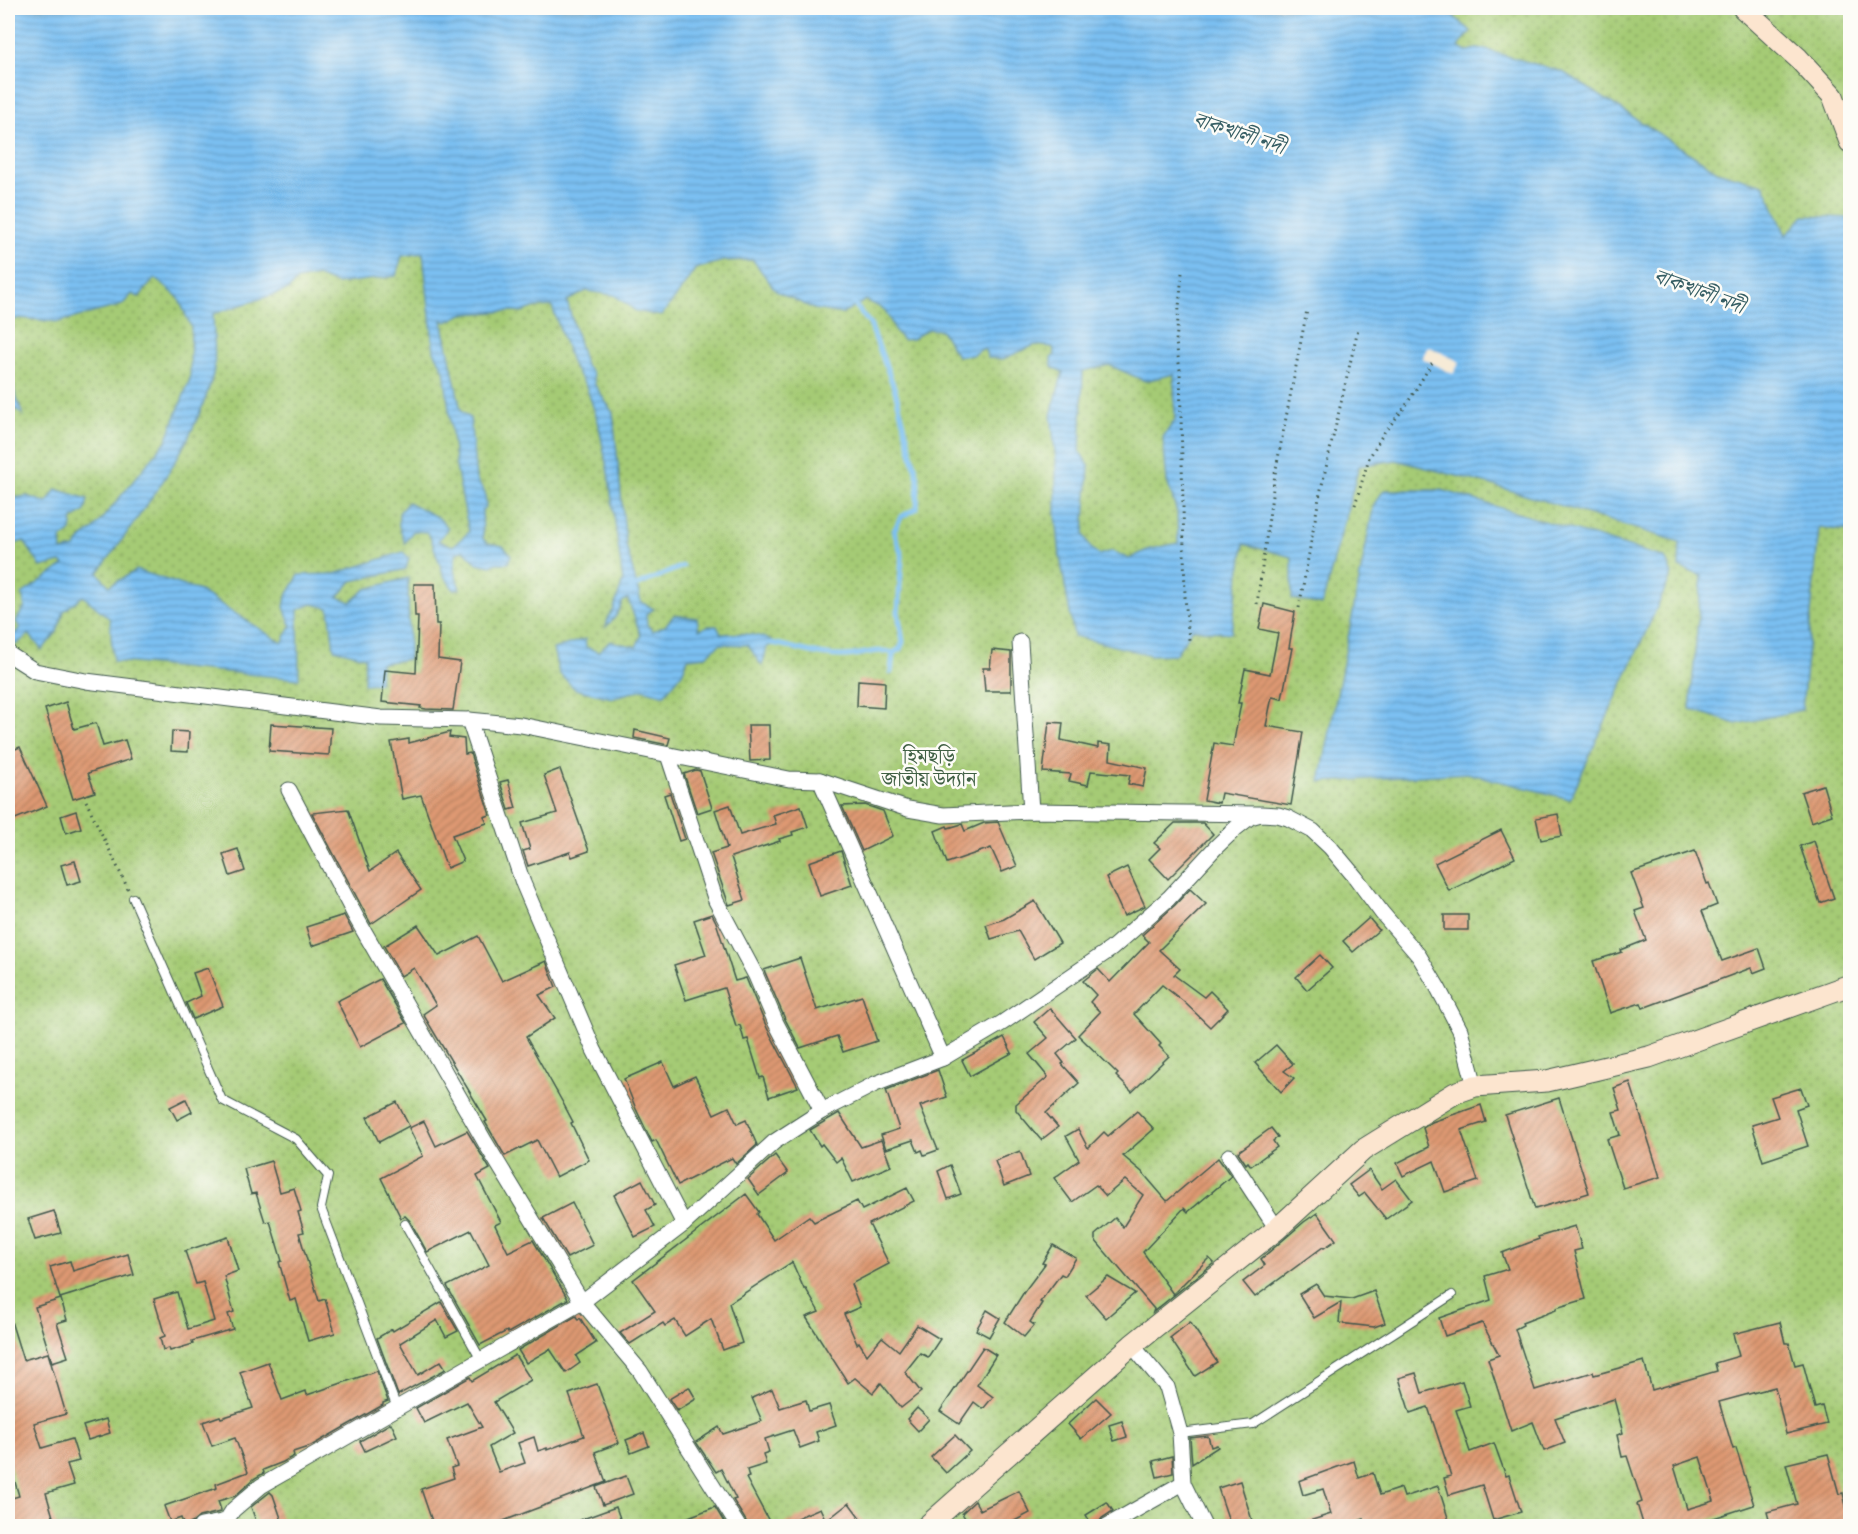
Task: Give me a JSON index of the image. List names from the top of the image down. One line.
{"water":["বাকখালী নদী"],"parks":["হিমছড়ি জাতীয় উদ্যান"]}
